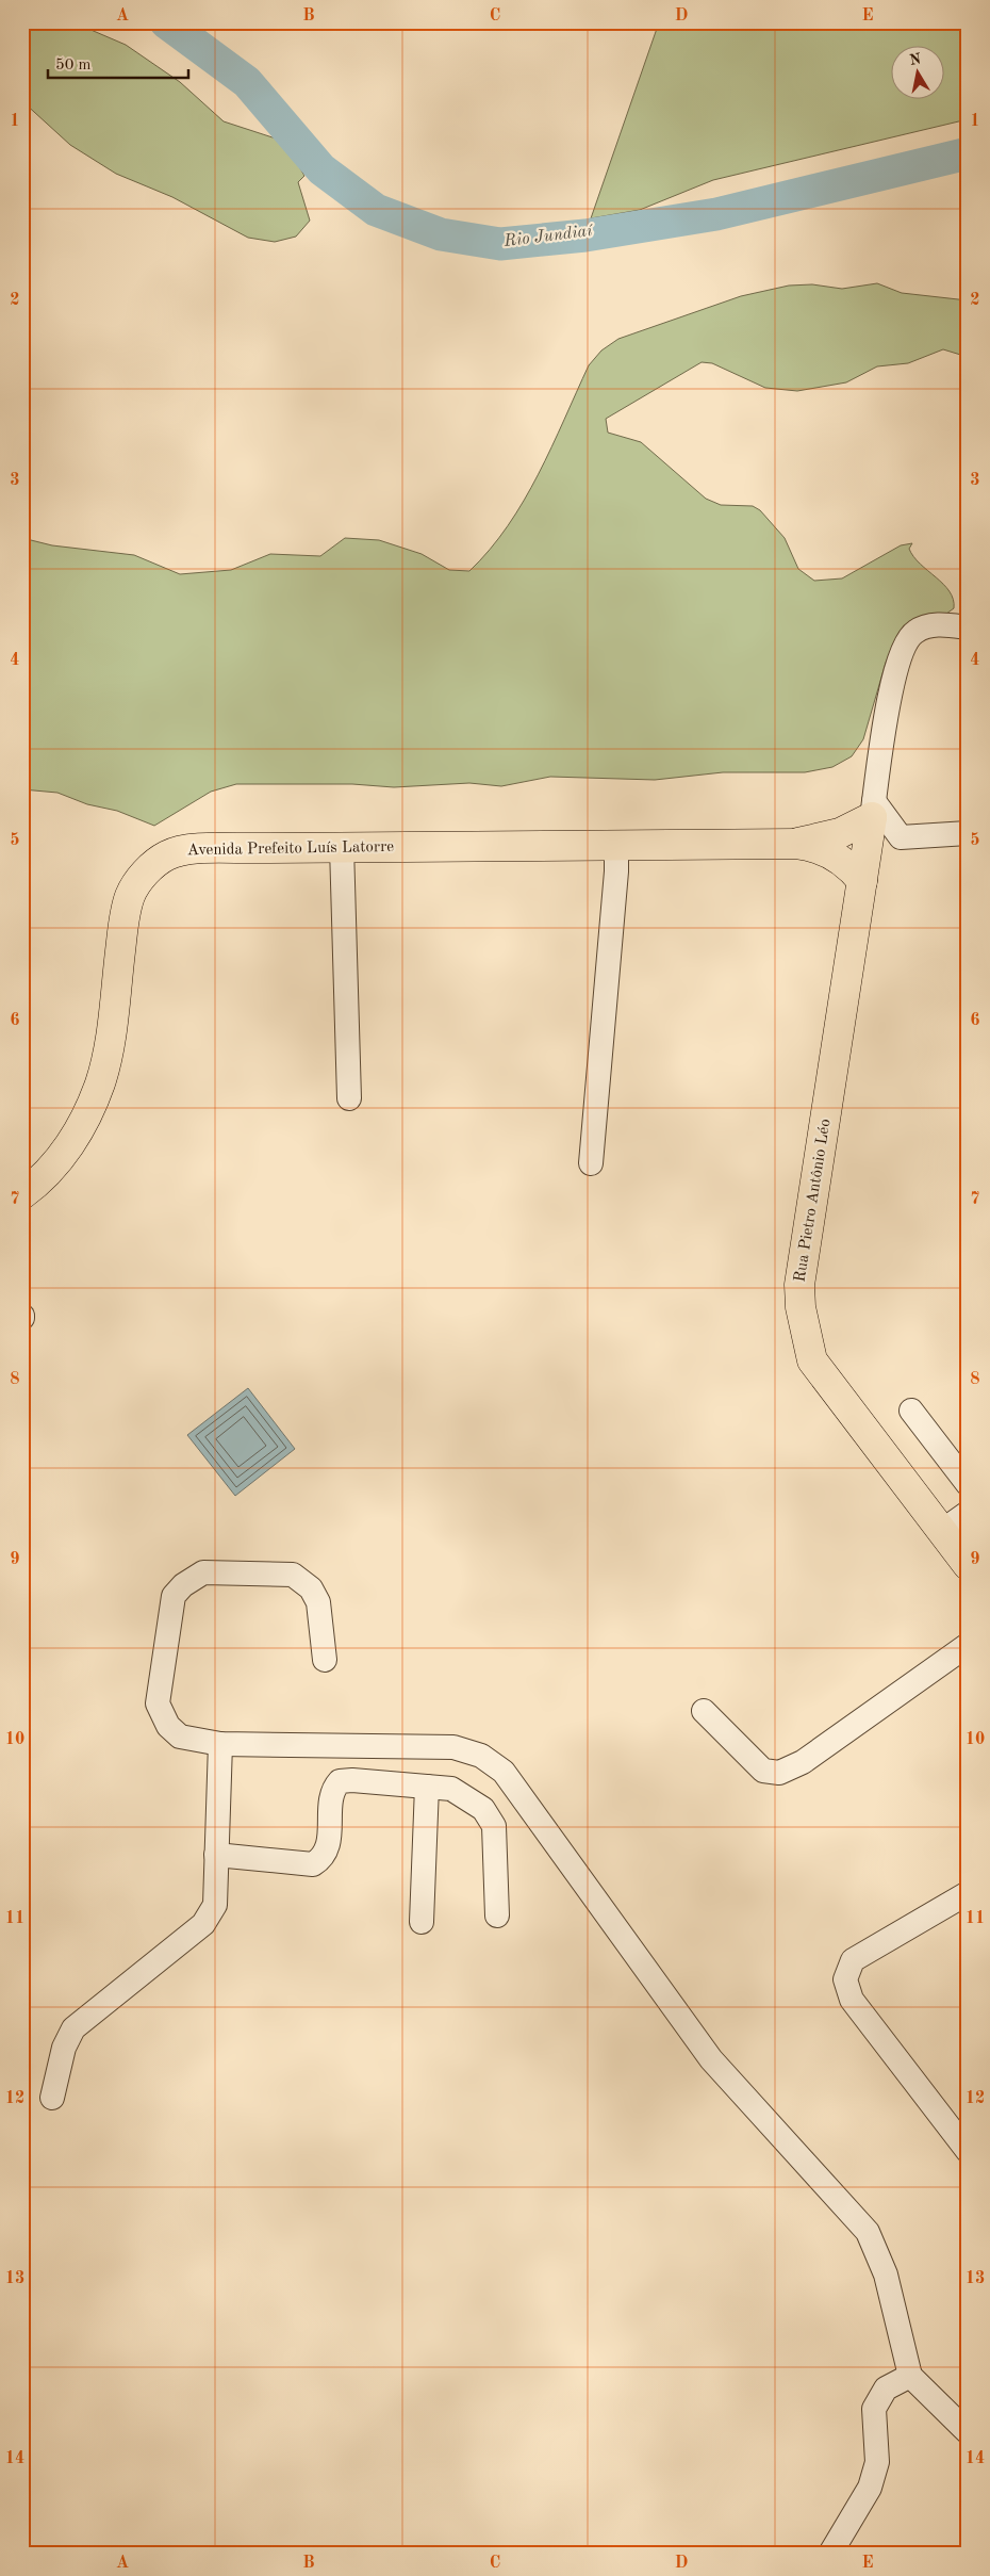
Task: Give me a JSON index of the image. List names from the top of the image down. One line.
{"streets":{"main road":["Avenida Prefeito Luís Latorre","Rua Pietro Antônio Léo"]},"crossings":[["Avenida Prefeito Luís Latorre","Rua Pietro Antônio Léo"]],"water":["Rio Jundiaí"],"scale_bar":"50 m","north":"top","grid":{"columns":["A","B","C","D","E"],"rows":["1","2","3","4","5","6","7","8","9","10","11","12","13","14"]}}
